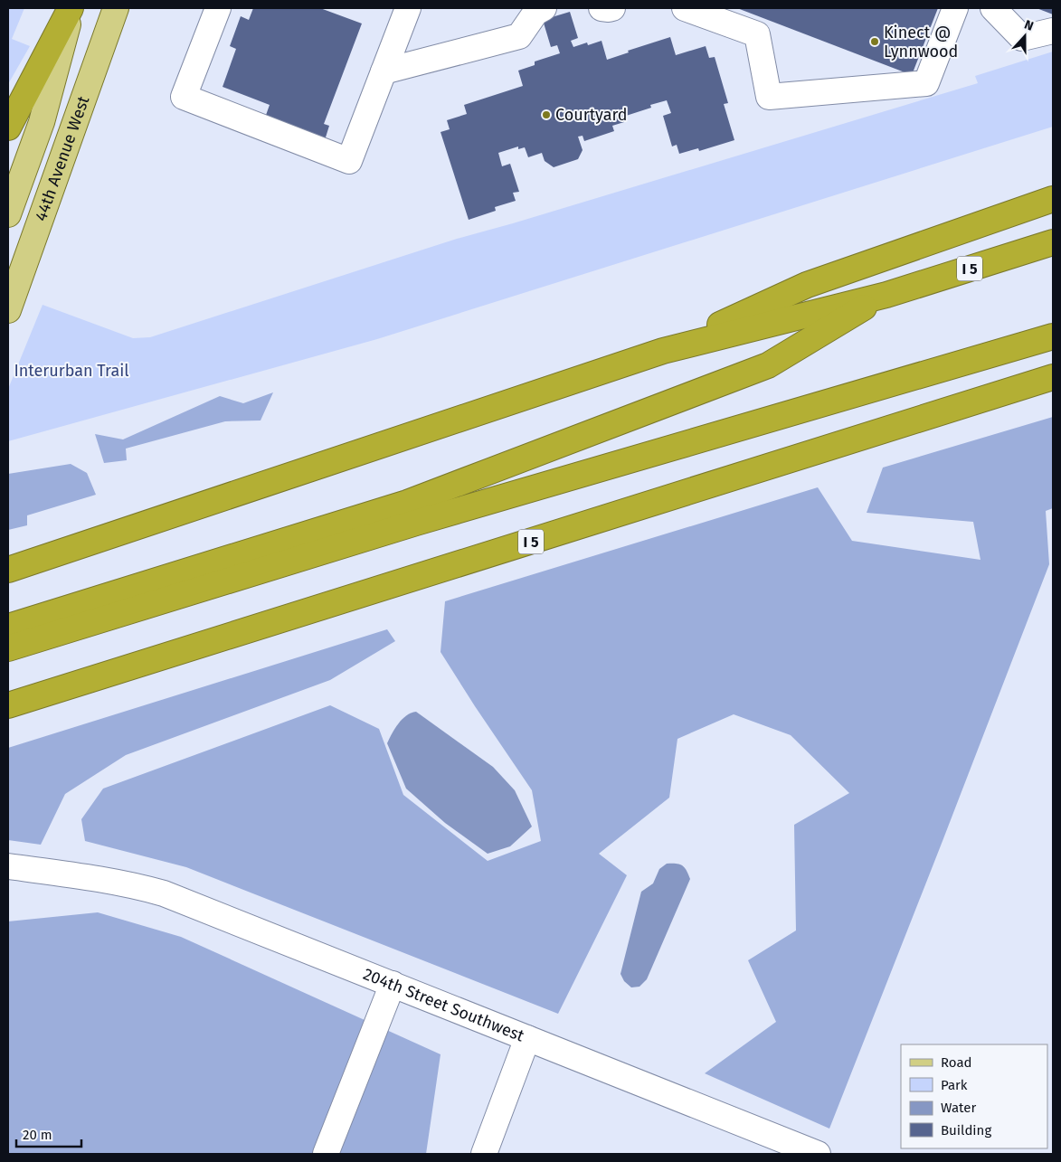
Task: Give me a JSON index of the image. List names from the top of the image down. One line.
{"streets":{"highway":["I 5"],"main road":["44th Avenue West"],"street":["204th Street Southwest"]},"parks":["Interurban Trail"],"places":["Kinect @ Lynnwood","Courtyard"],"legend":["Road","Park","Water","Building"],"scale_bar":"20 m","north":"top"}
